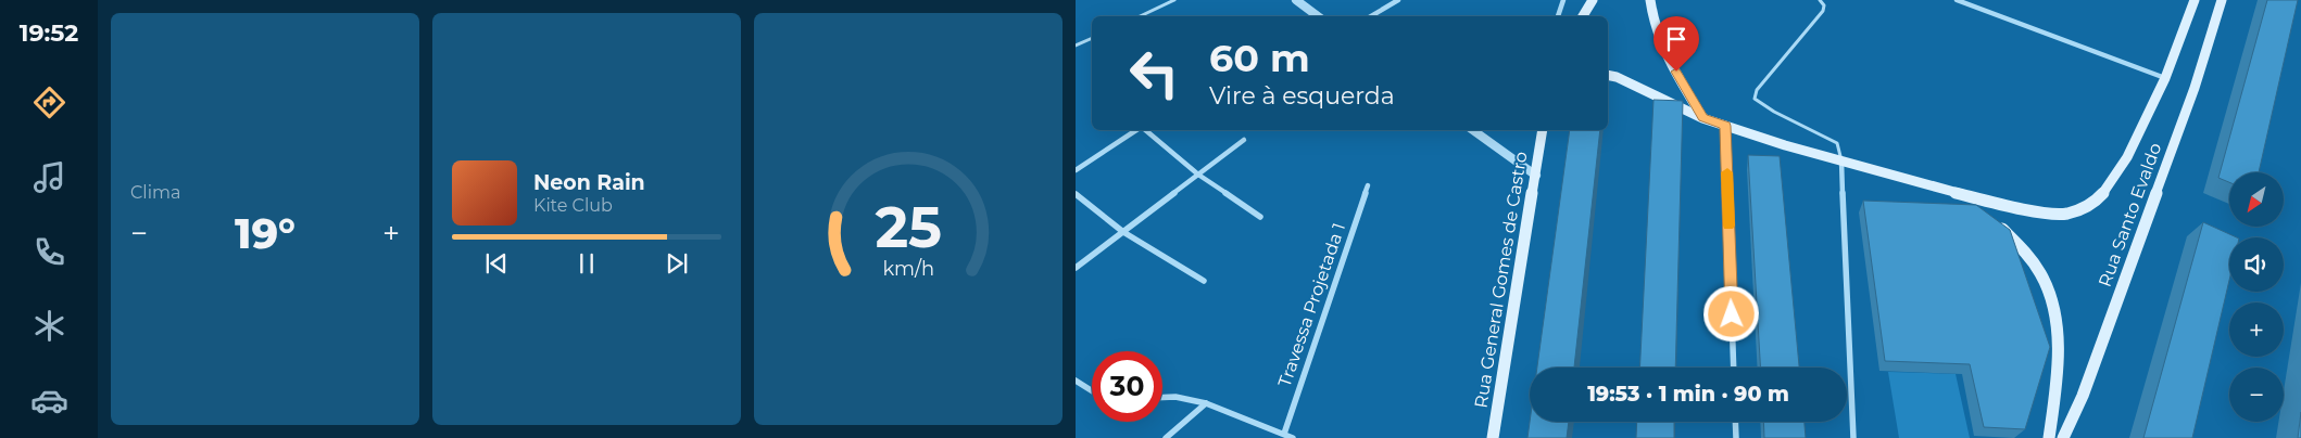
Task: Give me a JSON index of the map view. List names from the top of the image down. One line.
{"streets":{"main road":["Rua Santo Evaldo","Rua General Gomes de Castro"],"street":["Travessa Projetada 1"]},"north":"bottom left","page":{"tabs":"19:52","tile":"Clima","turn":["60 m","Vire à esquerda"],"song":["Neon Rain","Kite Club"],"map_buttons":["+","−"],"heat":["−","19°","+"],"limit":"30","trip":"19:53 · 1 min · 90 m","gauge":["25","km/h"]}}
